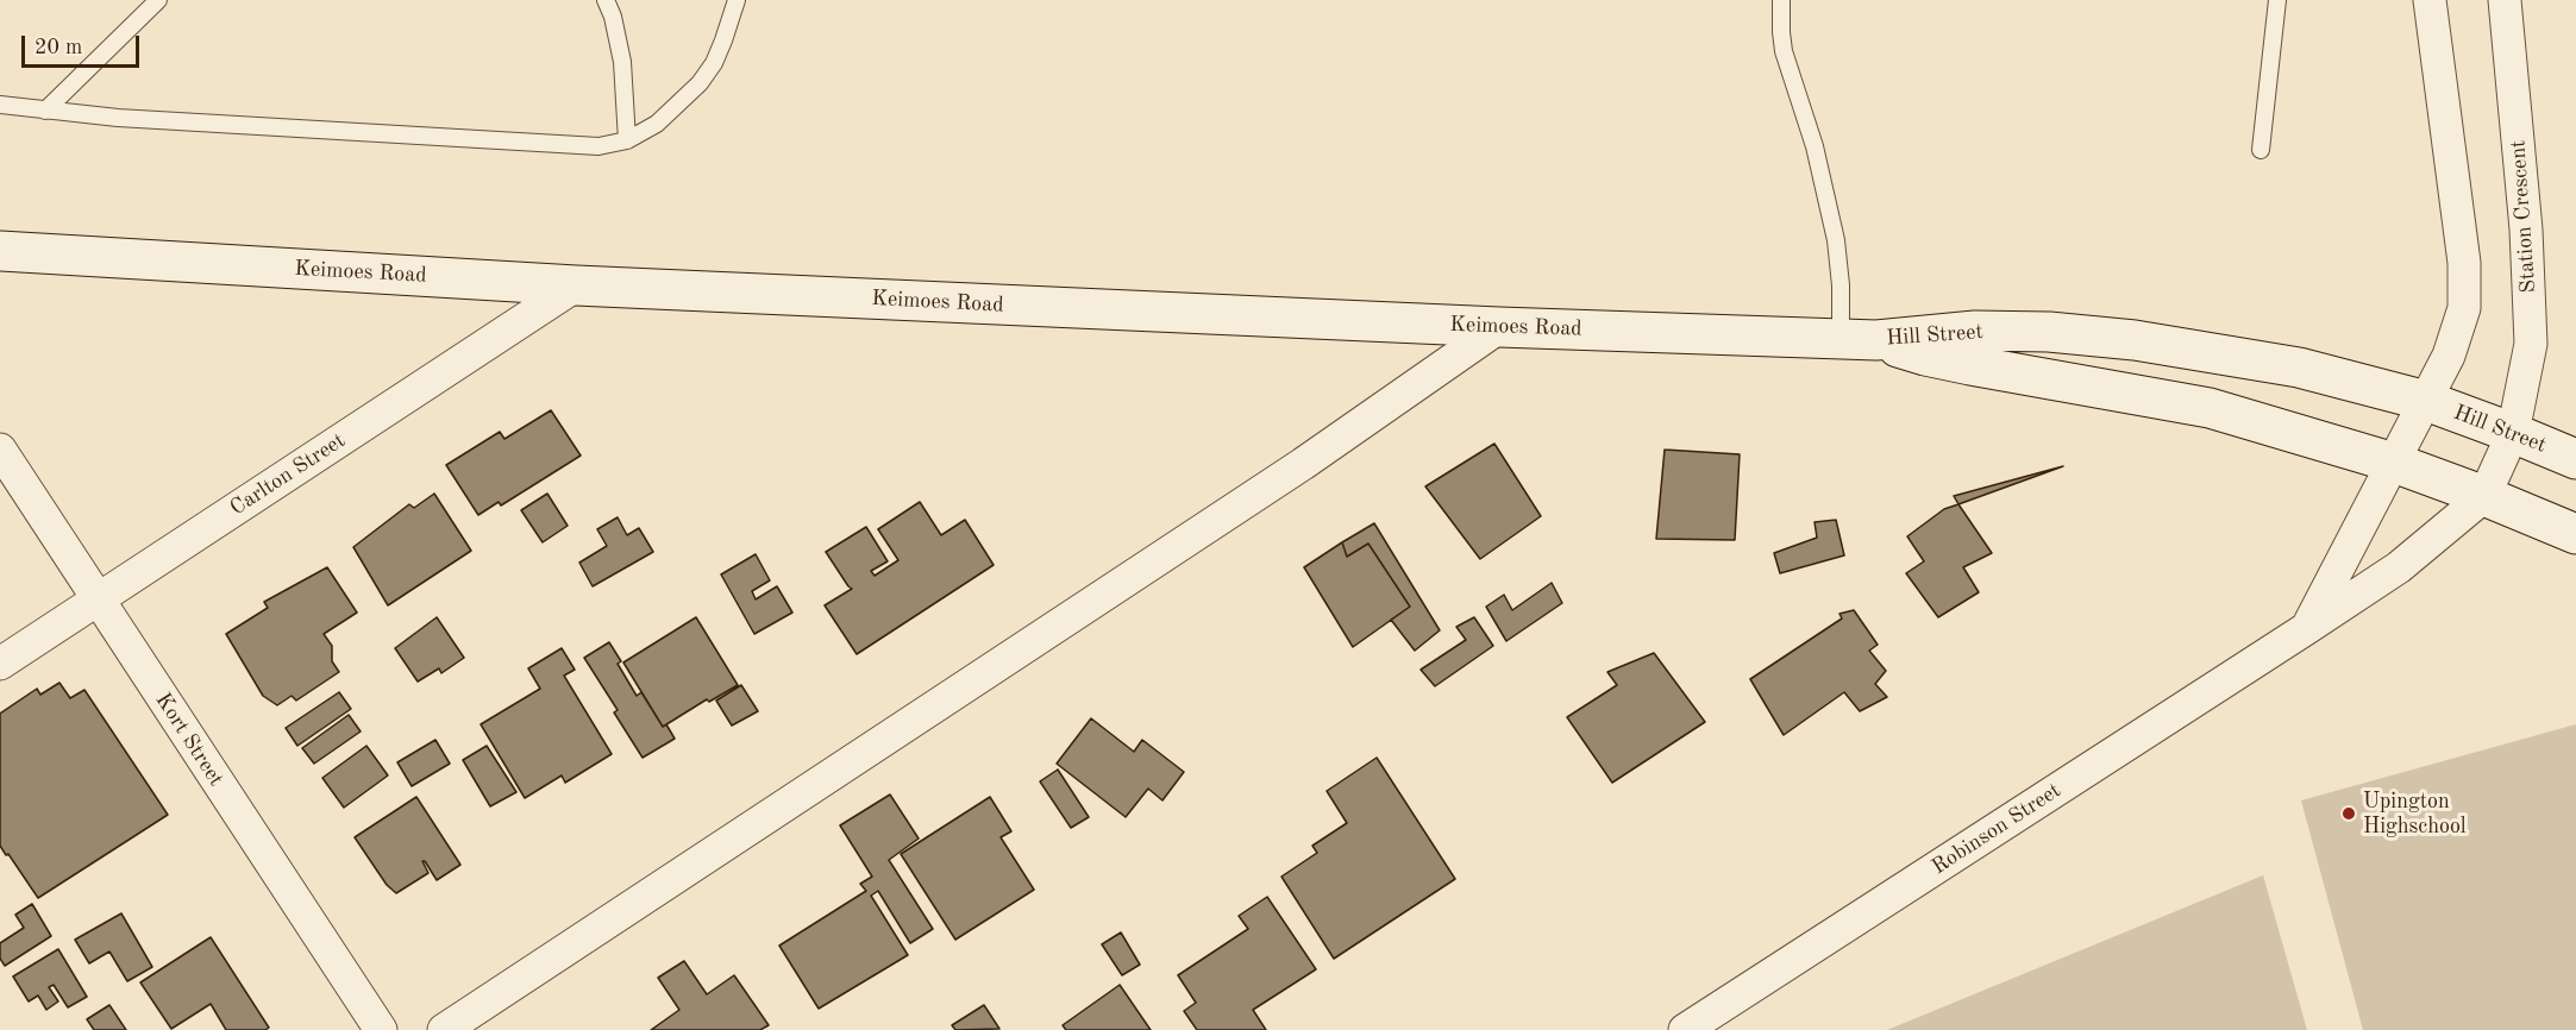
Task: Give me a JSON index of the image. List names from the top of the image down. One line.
{"streets":{"street":["Station Crescent","Keimoes Road","Hill Street","Carlton Street","Kort Street","Robinson Street"]},"crossings":[["Station Crescent","Hill Street"],["Station Crescent","Robinson Street"],["Keimoes Road","Hill Street"],["Keimoes Road","Carlton Street"],["Hill Street","Robinson Street"],["Carlton Street","Kort Street"]],"places":["Upington Highschool"],"scale_bar":"20 m"}
